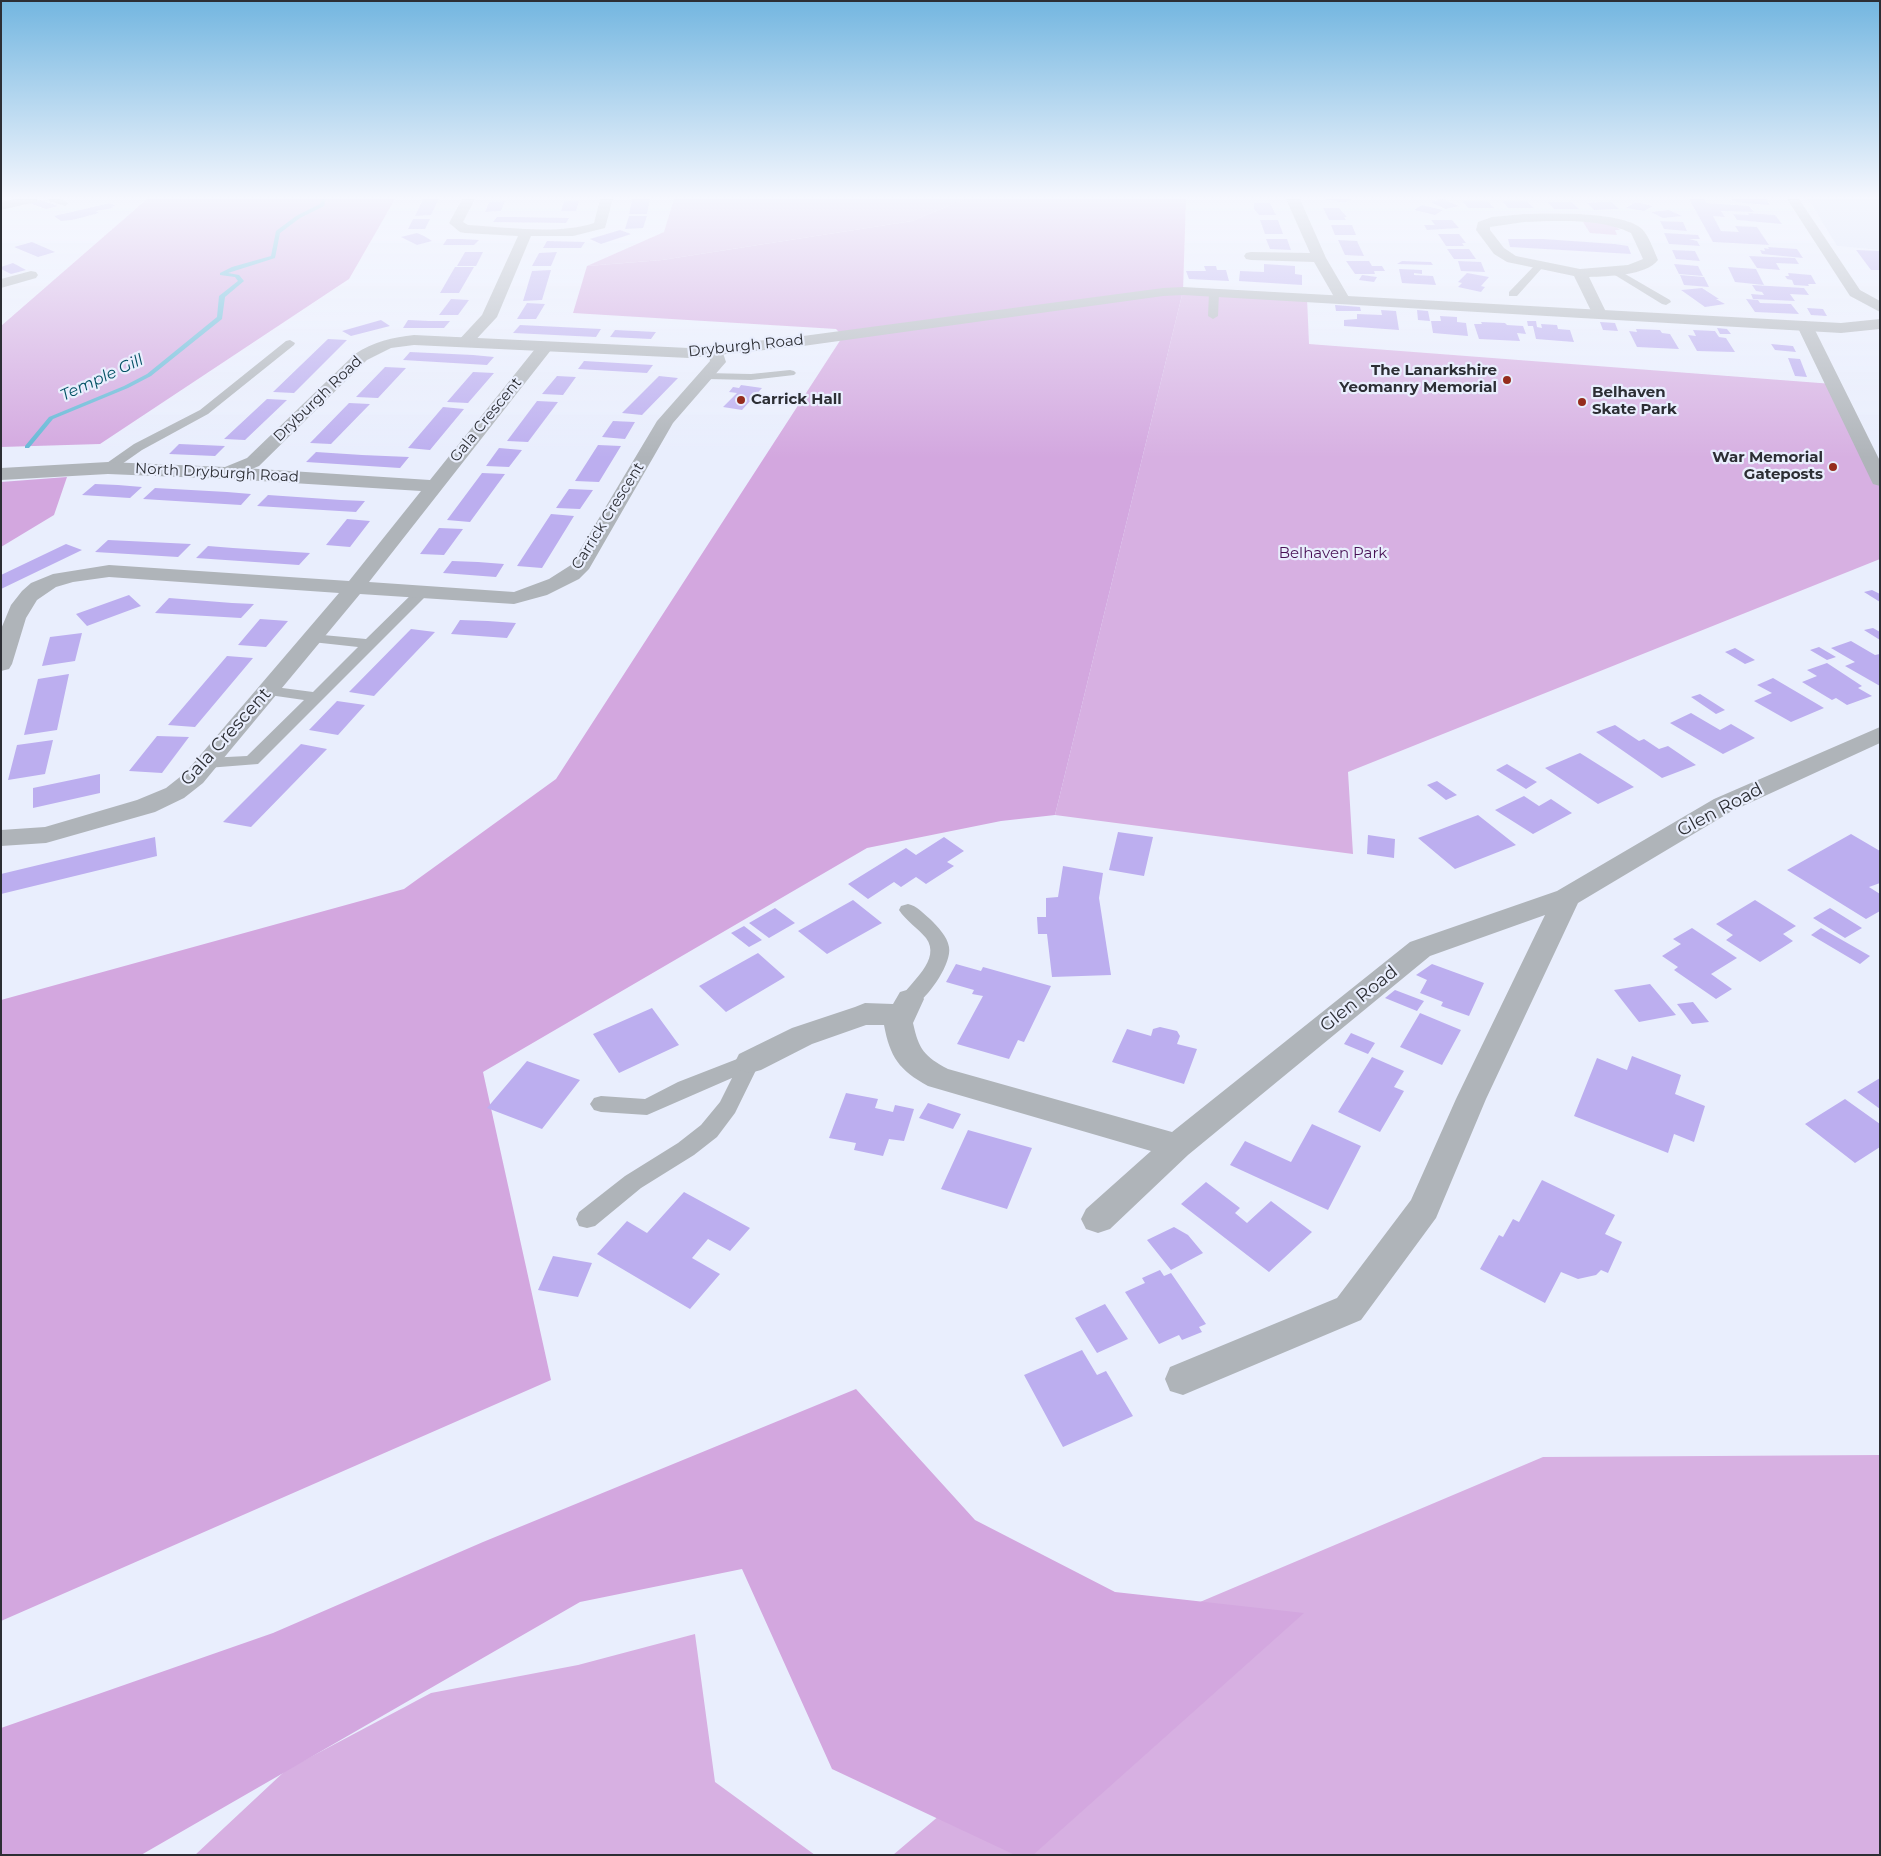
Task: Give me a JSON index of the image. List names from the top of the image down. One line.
{"streets":{"street":["Dryburgh Road","Gala Crescent","North Dryburgh Road","Carrick Crescent","Glen Road"]},"crossings":[["Dryburgh Road","Gala Crescent"],["Dryburgh Road","North Dryburgh Road"],["Dryburgh Road","Carrick Crescent"],["Gala Crescent","North Dryburgh Road"],["Gala Crescent","Carrick Crescent"]],"water":["Temple Gill"],"parks":["Belhaven Park"],"places":["The Lanarkshire Yeomanry Memorial","Carrick Hall","Belhaven Skate Park","War Memorial Gateposts"]}
